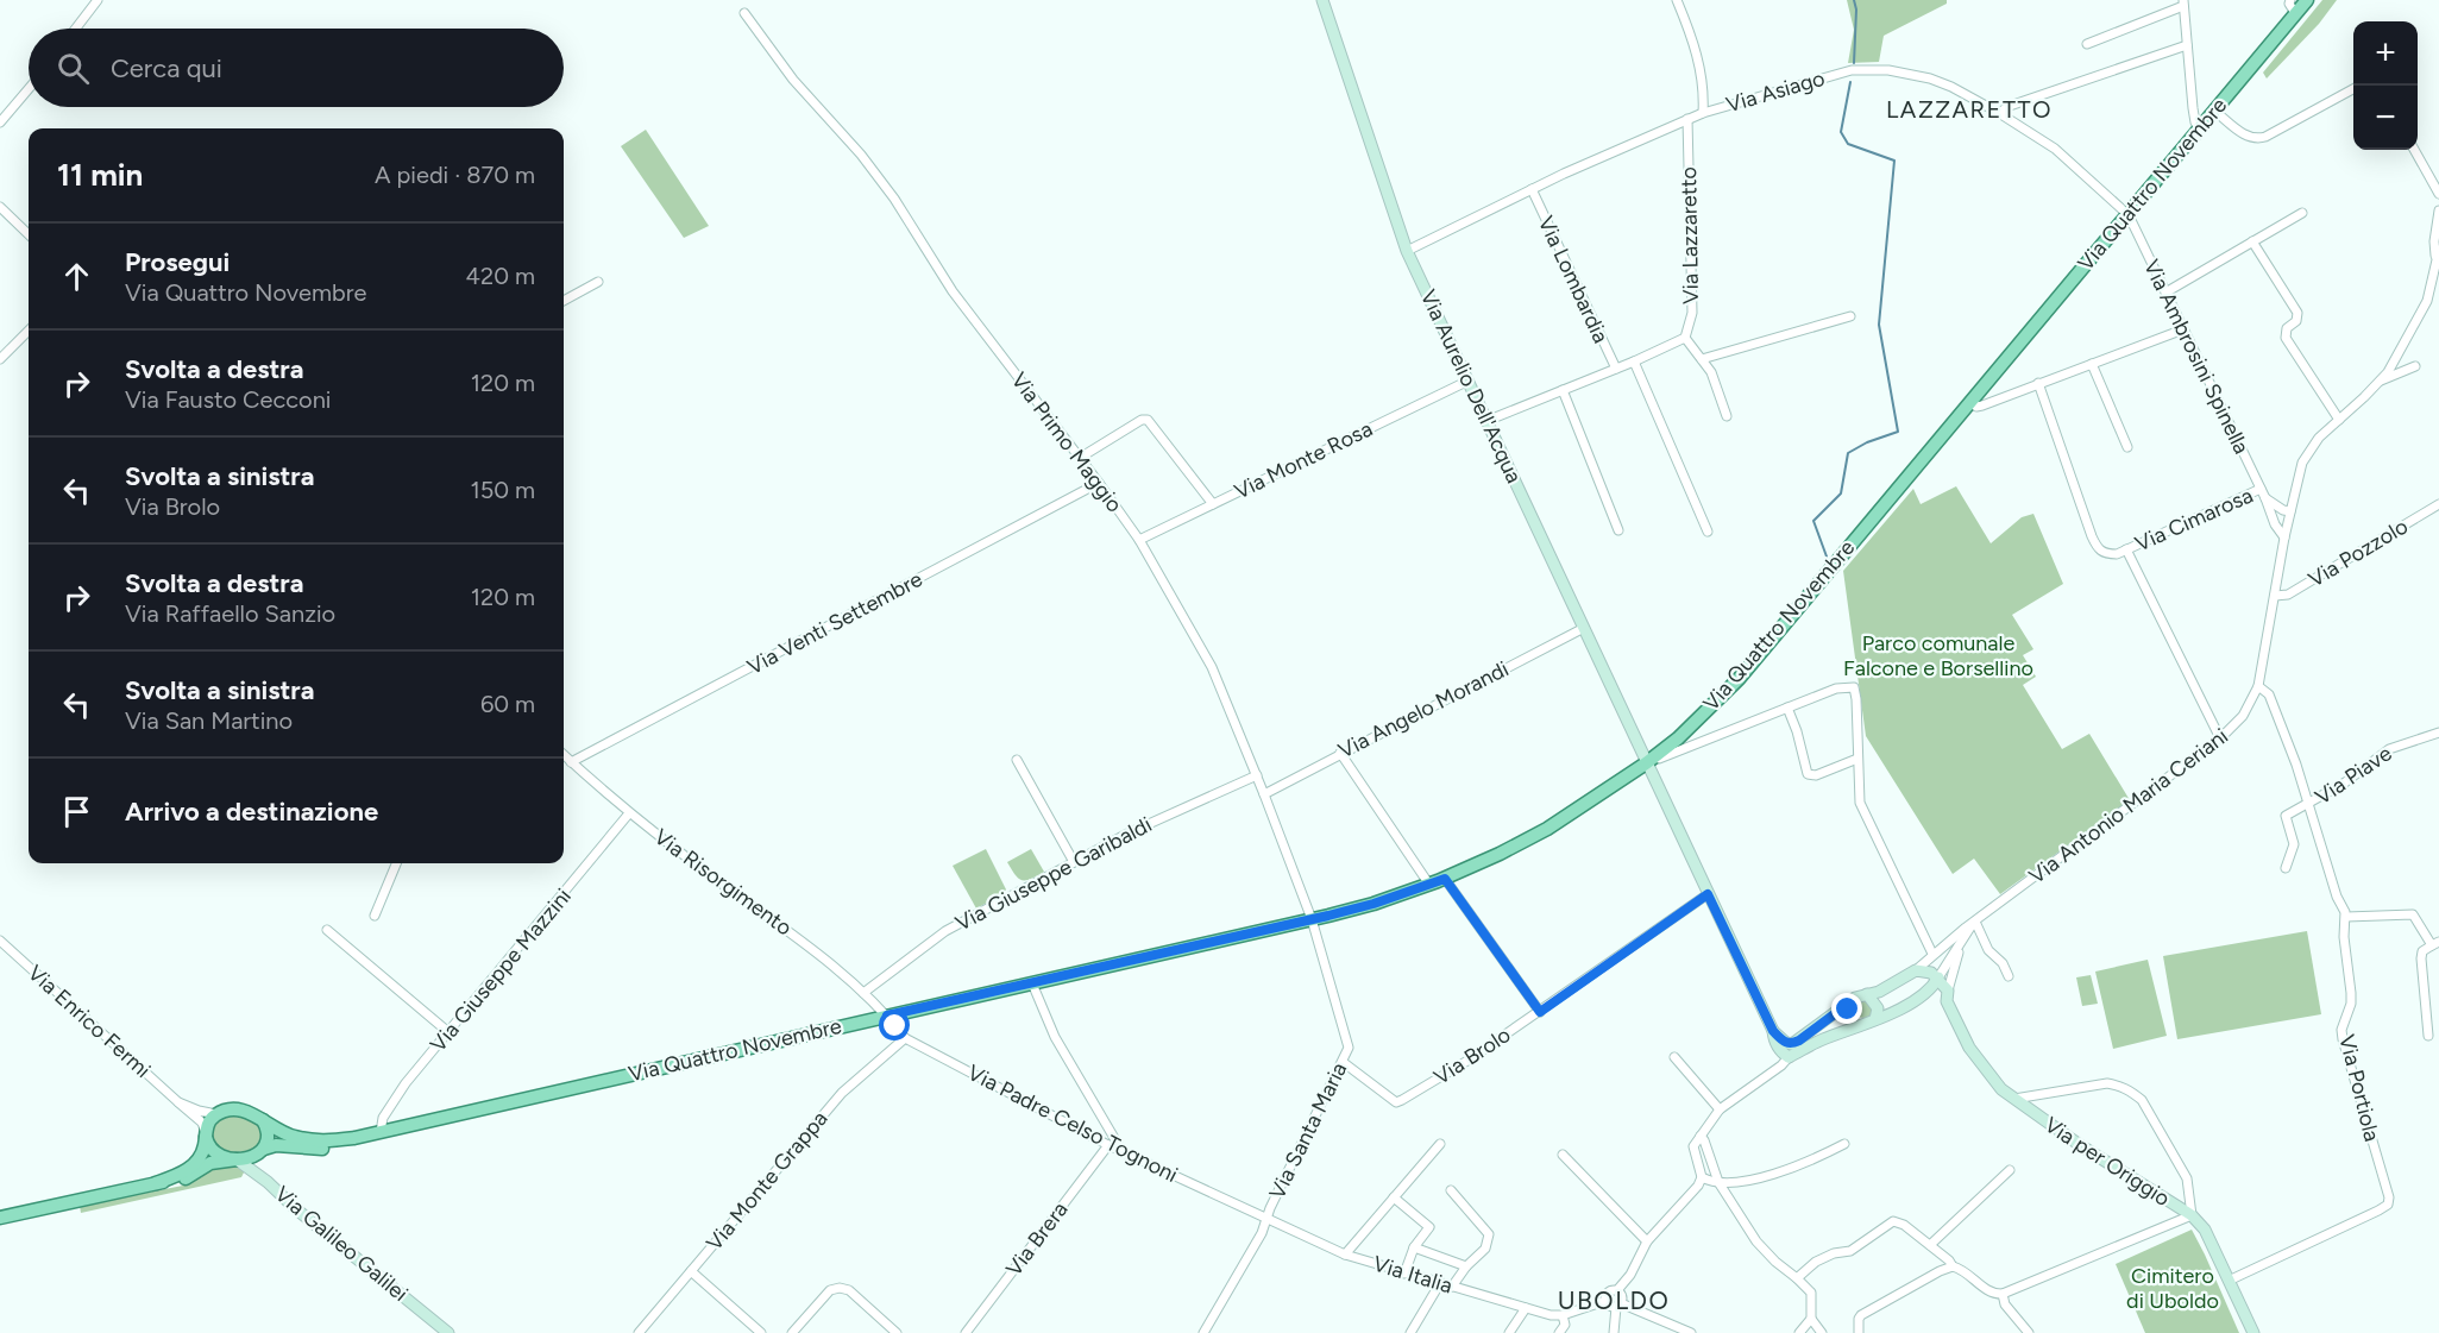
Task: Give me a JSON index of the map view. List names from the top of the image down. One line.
{"streets":{"main road":["Via Quattro Novembre"],"street":["Via Asiago","Via Lazzaretto","Via Lombardia","Via Ambrosini Spinella","Via Aurelio Dell'Acqua","Via Primo Maggio","Via Monte Rosa","Via Cimarosa","Via Pozzolo","Via Venti Settembre","Via Angelo Morandi","Via Piave","Via Antonio Maria Ceriani","Via Giuseppe Garibaldi","Via Risorgimento","Via Giuseppe Mazzini","Via Enrico Fermi","Via Brolo","Via Portiola","Via Padre Celso Tognoni","Via Santa Maria","Via per Origgio","Via Monte Grappa","Via Brera","Via Galileo Galilei","Via Italia"]},"crossings":[["Via Asiago","Via Quattro Novembre"],["Via Asiago","Via Lazzaretto"],["Via Asiago","Via Lombardia"],["Via Asiago","Via Ambrosini Spinella"],["Via Asiago","Via Aurelio Dell'Acqua"],["Via Quattro Novembre","Via Ambrosini Spinella"],["Via Quattro Novembre","Via Aurelio Dell'Acqua"],["Via Quattro Novembre","Via Primo Maggio"],["Via Quattro Novembre","Via Risorgimento"],["Via Quattro Novembre","Via Giuseppe Mazzini"],["Via Quattro Novembre","Via Enrico Fermi"],["Via Quattro Novembre","Via Padre Celso Tognoni"],["Via Quattro Novembre","Via Santa Maria"],["Via Quattro Novembre","Via Galileo Galilei"],["Via Ambrosini Spinella","Via Cimarosa"],["Via Ambrosini Spinella","Via Antonio Maria Ceriani"],["Via Aurelio Dell'Acqua","Via Monte Rosa"],["Via Aurelio Dell'Acqua","Via Angelo Morandi"],["Via Aurelio Dell'Acqua","Via Brolo"],["Via Primo Maggio","Via Monte Rosa"],["Via Primo Maggio","Via Venti Settembre"],["Via Primo Maggio","Via Angelo Morandi"],["Via Primo Maggio","Via Giuseppe Garibaldi"],["Via Primo Maggio","Via Santa Maria"],["Via Pozzolo","Via Antonio Maria Ceriani"],["Via Venti Settembre","Via Risorgimento"],["Via Piave","Via Portiola"],["Via Antonio Maria Ceriani","Via Portiola"],["Via Giuseppe Garibaldi","Via Risorgimento"],["Via Risorgimento","Via Giuseppe Mazzini"],["Via Risorgimento","Via Padre Celso Tognoni"],["Via Enrico Fermi","Via Galileo Galilei"],["Via Brolo","Via Santa Maria"],["Via Portiola","Via per Origgio"],["Via Padre Celso Tognoni","Via Santa Maria"],["Via Padre Celso Tognoni","Via Monte Grappa"],["Via Padre Celso Tognoni","Via Brera"],["Via Padre Celso Tognoni","Via Italia"],["Via Santa Maria","Via Italia"]],"districts":["LAZZARETTO","UBOLDO"],"parks":["Parco comunale Falcone e Borsellino","Cimitero di Uboldo"],"page":{"map_buttons":["+","−"],"search":"Cerca qui","heading":["11 min","A piedi · 870 m"],"list":[["Prosegui","Via Quattro Novembre","420 m"],["Svolta a destra","Via Fausto Cecconi","120 m"],["Svolta a sinistra","Via Brolo","150 m"],["Svolta a destra","Via Raffaello Sanzio","120 m"],["Svolta a sinistra","Via San Martino","60 m"],"Arrivo a destinazione"]}}
